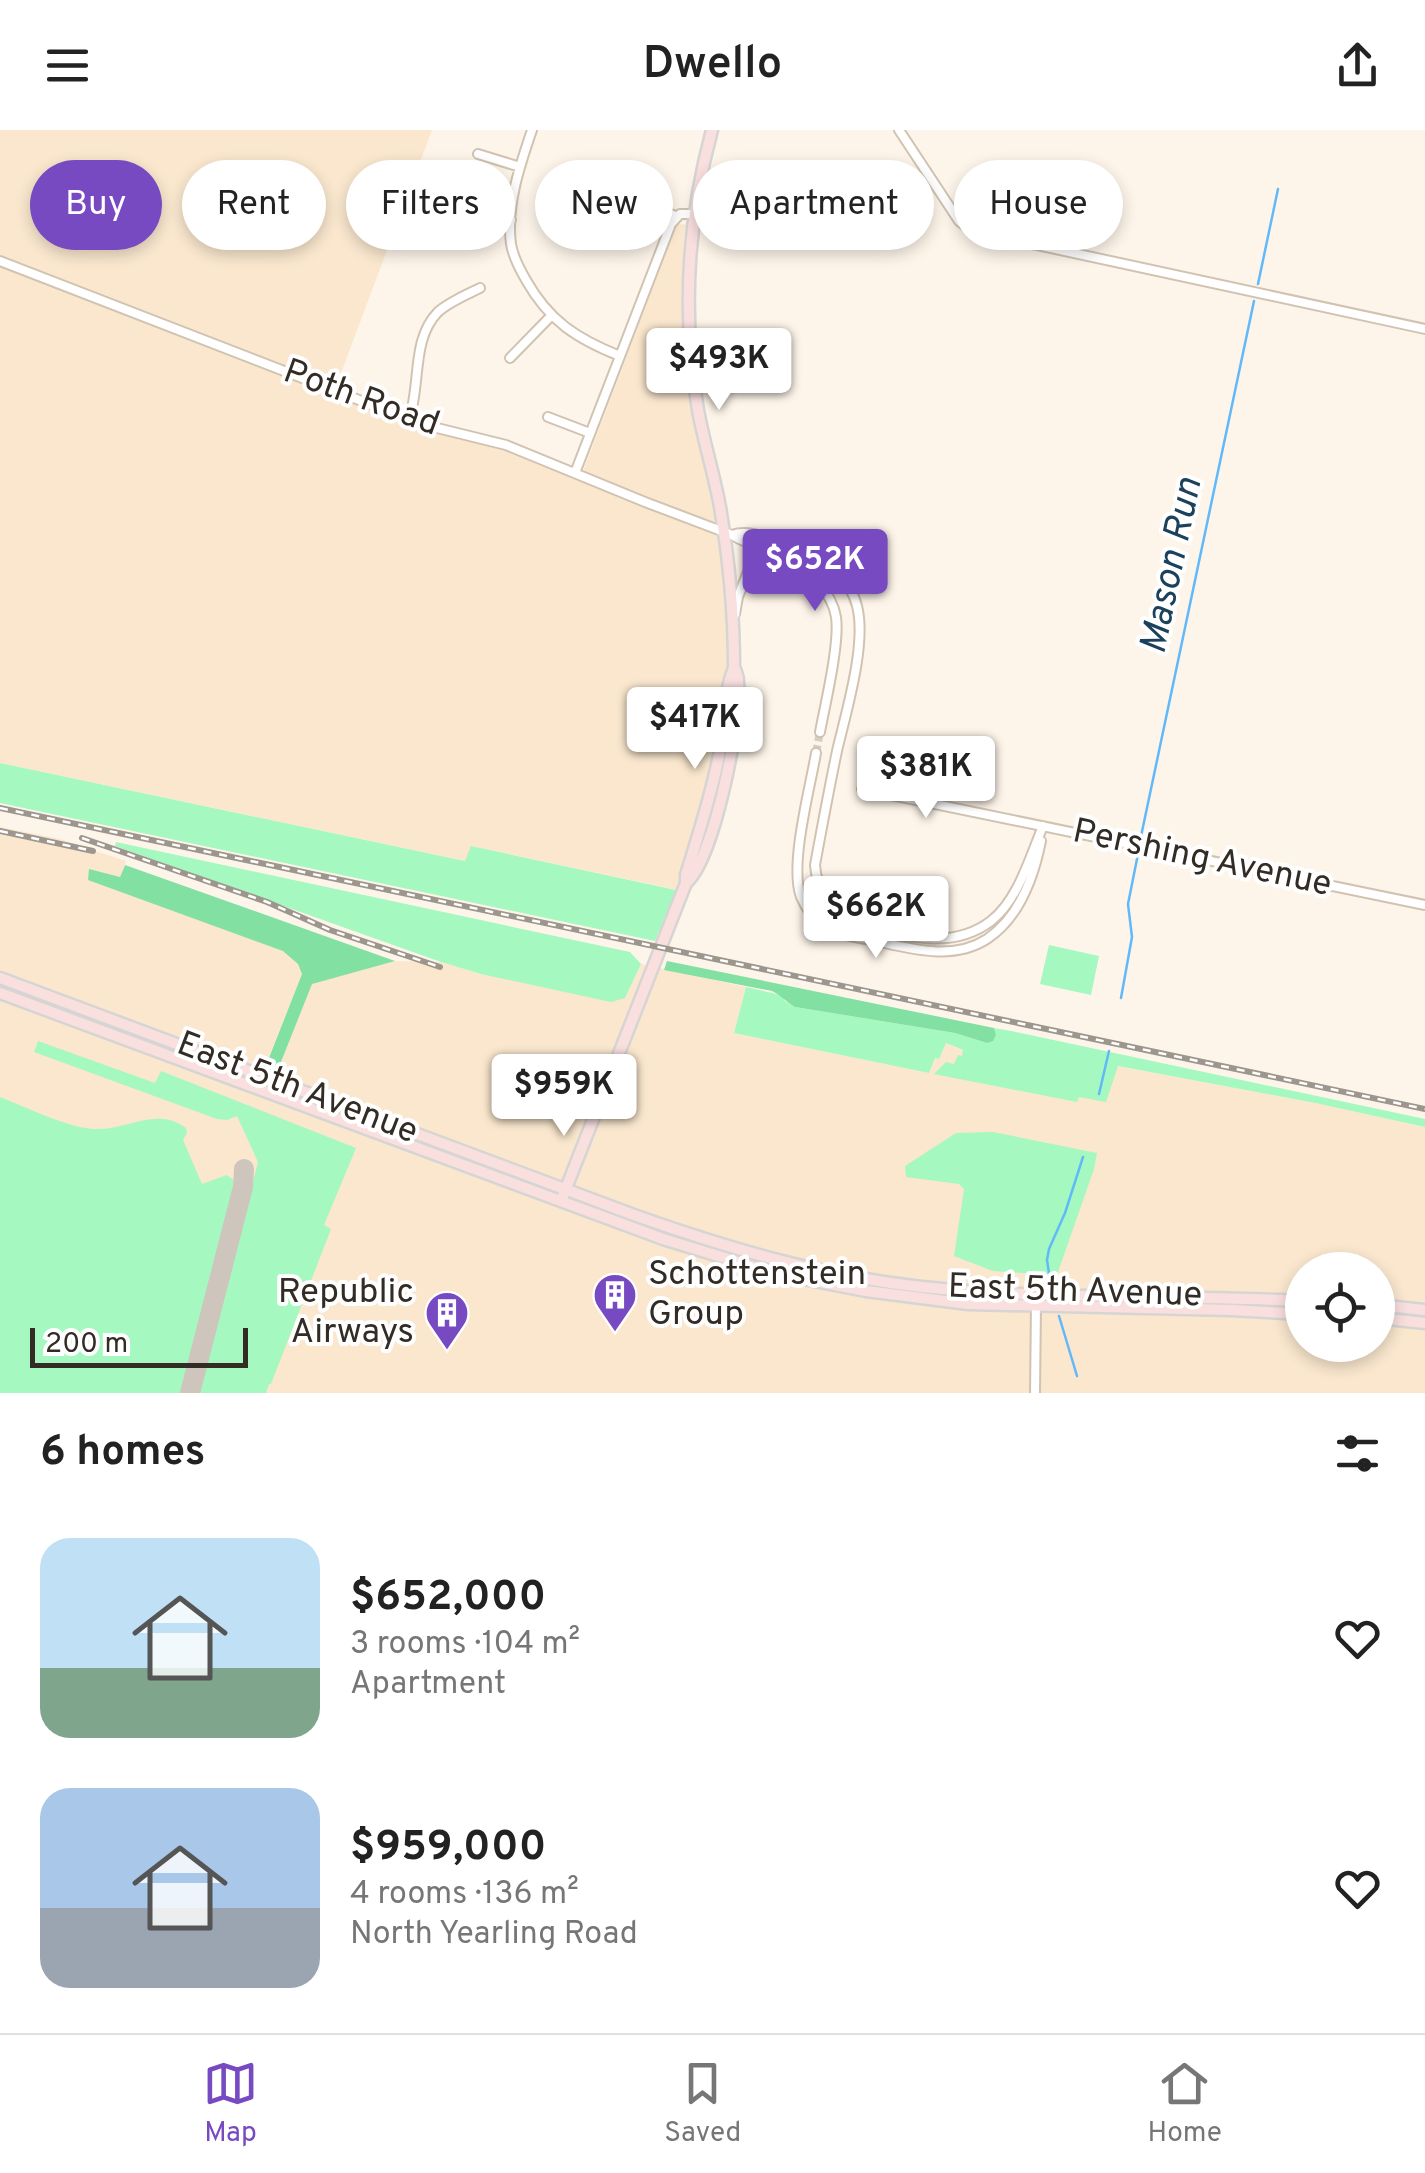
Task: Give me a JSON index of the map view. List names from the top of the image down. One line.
{"streets":{"main road":["East 5th Avenue"],"street":["Poth Road","Pershing Avenue"]},"water":["Mason Run"],"places":{"building":["Schottenstein Group","Republic Airways"]},"scale_bar":"200 m","page":{"header":"Dwello","chip":["Buy","Rent","Filters","New","Apartment","House"],"price":["$493K","$652K","$417K","$381K","$662K","$959K"],"scale":"200 m","heading":"6 homes","list":[{"name":"$652,000","note":"3 rooms · 104 m² · Apartment"},{"name":"$959,000","note":"4 rooms · 136 m² · North Yearling Road"}],"tabs":["Map","Saved","Home"]}}
